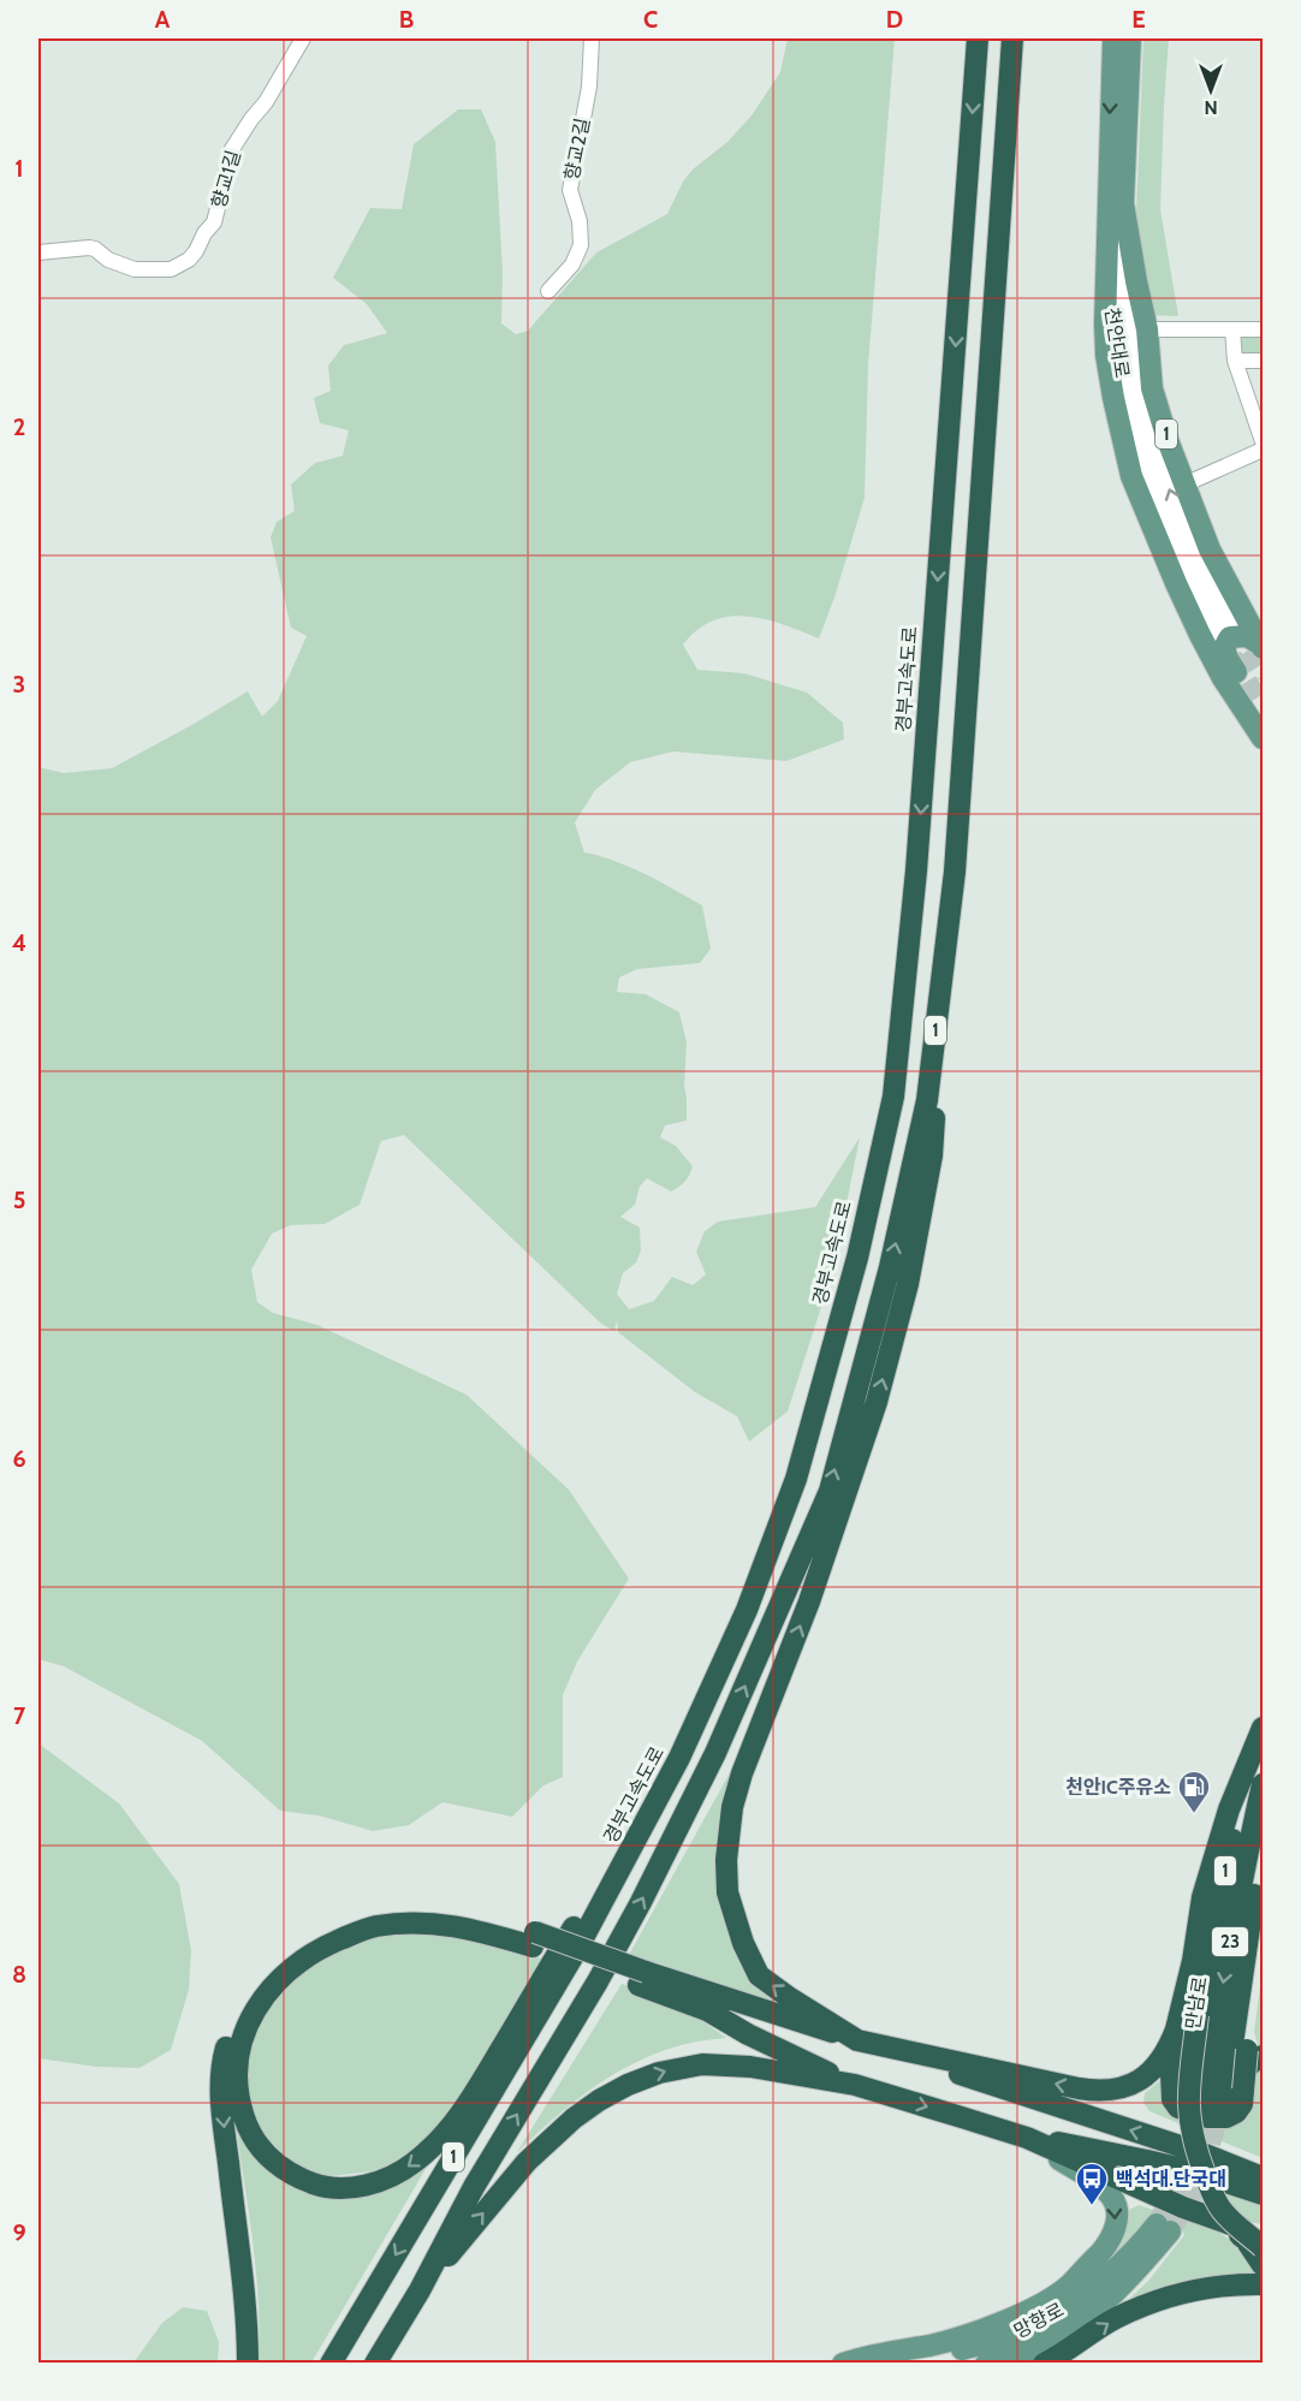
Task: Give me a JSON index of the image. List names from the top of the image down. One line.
{"streets":{"highway":["1","경부고속도로","23","만남로"],"main road":["천안대로","망향로"],"street":["향교2길","향교1길"]},"crossings":[["천안대로","1"]],"places":{"fuel station":["천안IC주유소"],"bus stop":["백석대.단국대"]},"north":"bottom","grid":{"columns":["A","B","C","D","E"],"rows":["1","2","3","4","5","6","7","8","9"]}}
